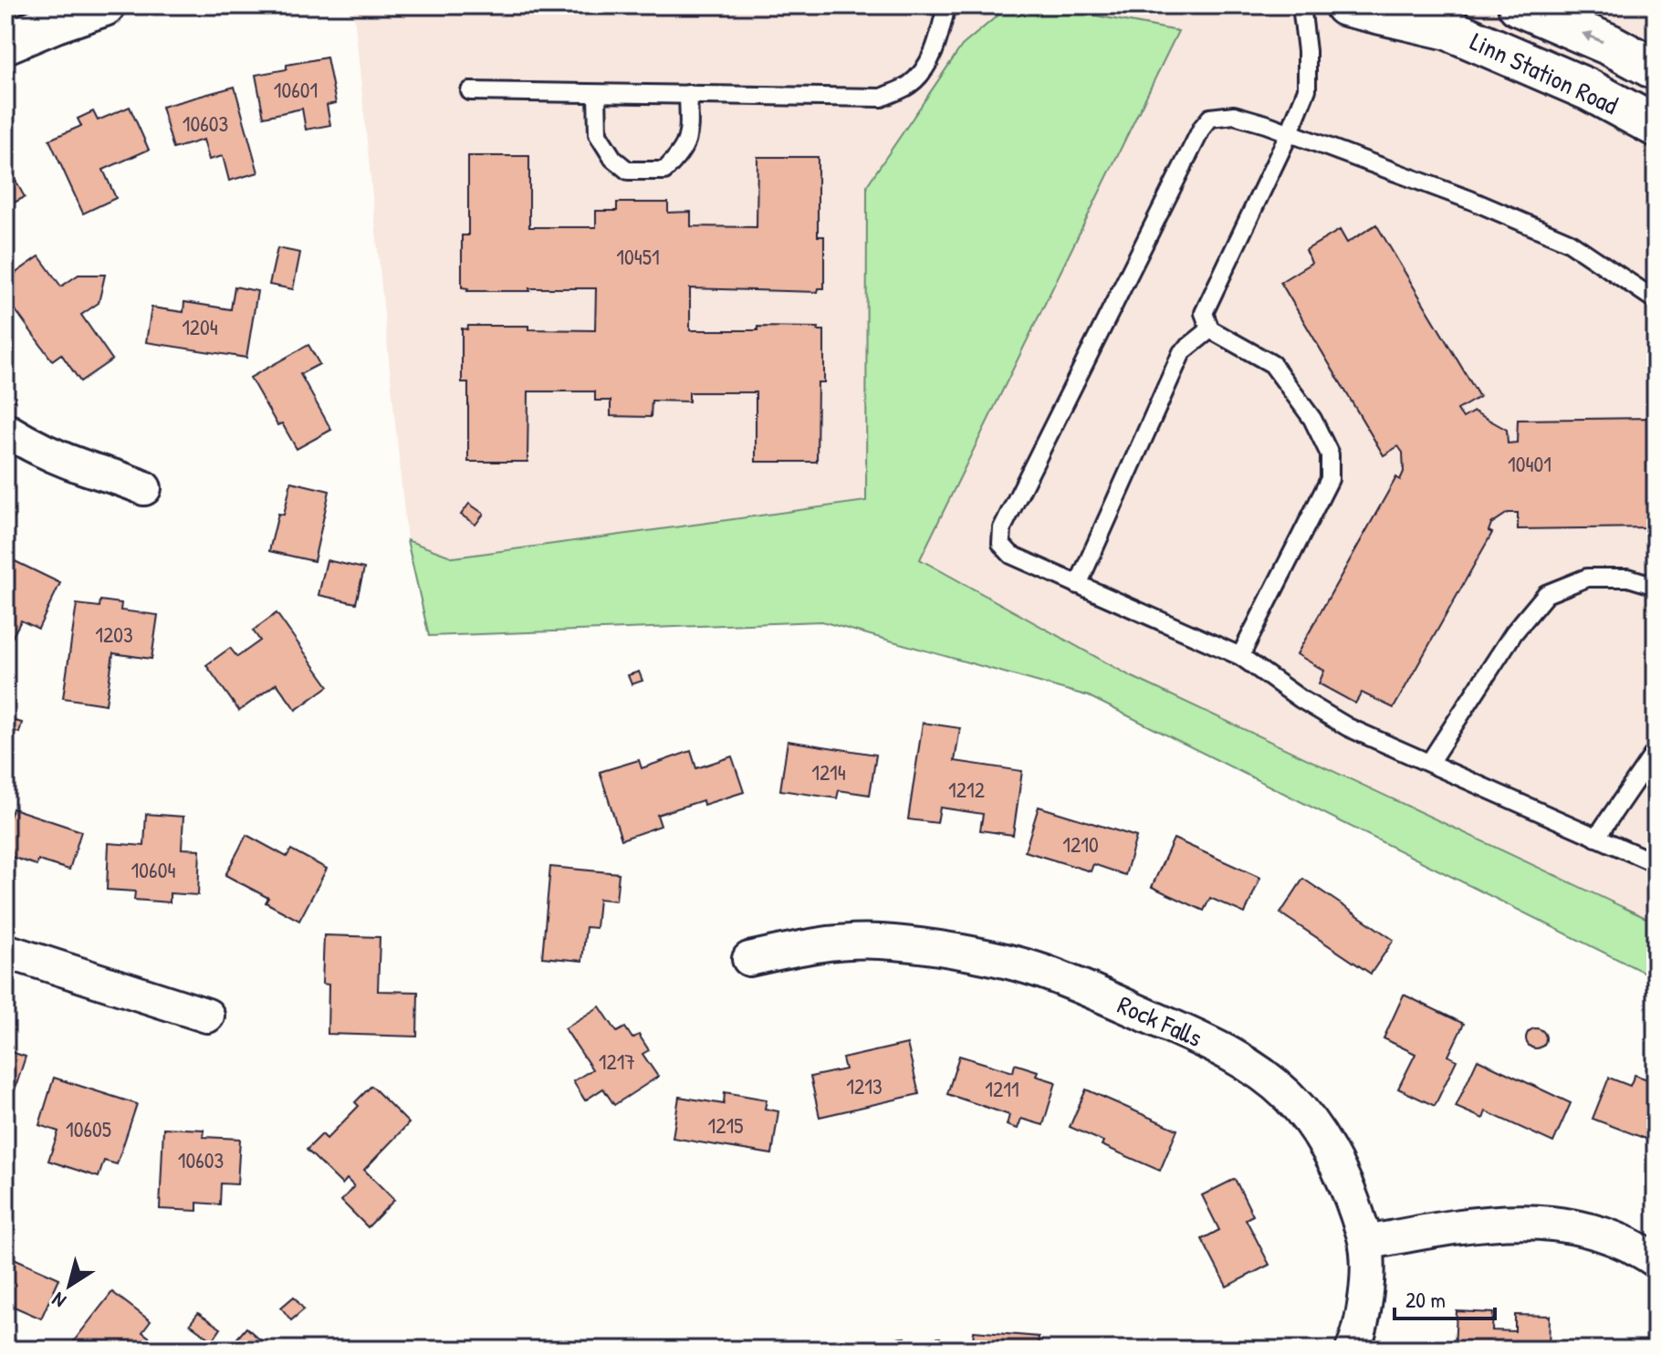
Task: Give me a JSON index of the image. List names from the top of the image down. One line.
{"streets":{"street":["Linn Station Road","Rock Falls"]},"house_numbers":["10601","10603","10451","1204","10401","1203","1214","1212","1210","10604","1217","1213","1211","1215","10605","10603"],"scale_bar":"20 m","north":"bottom left"}
